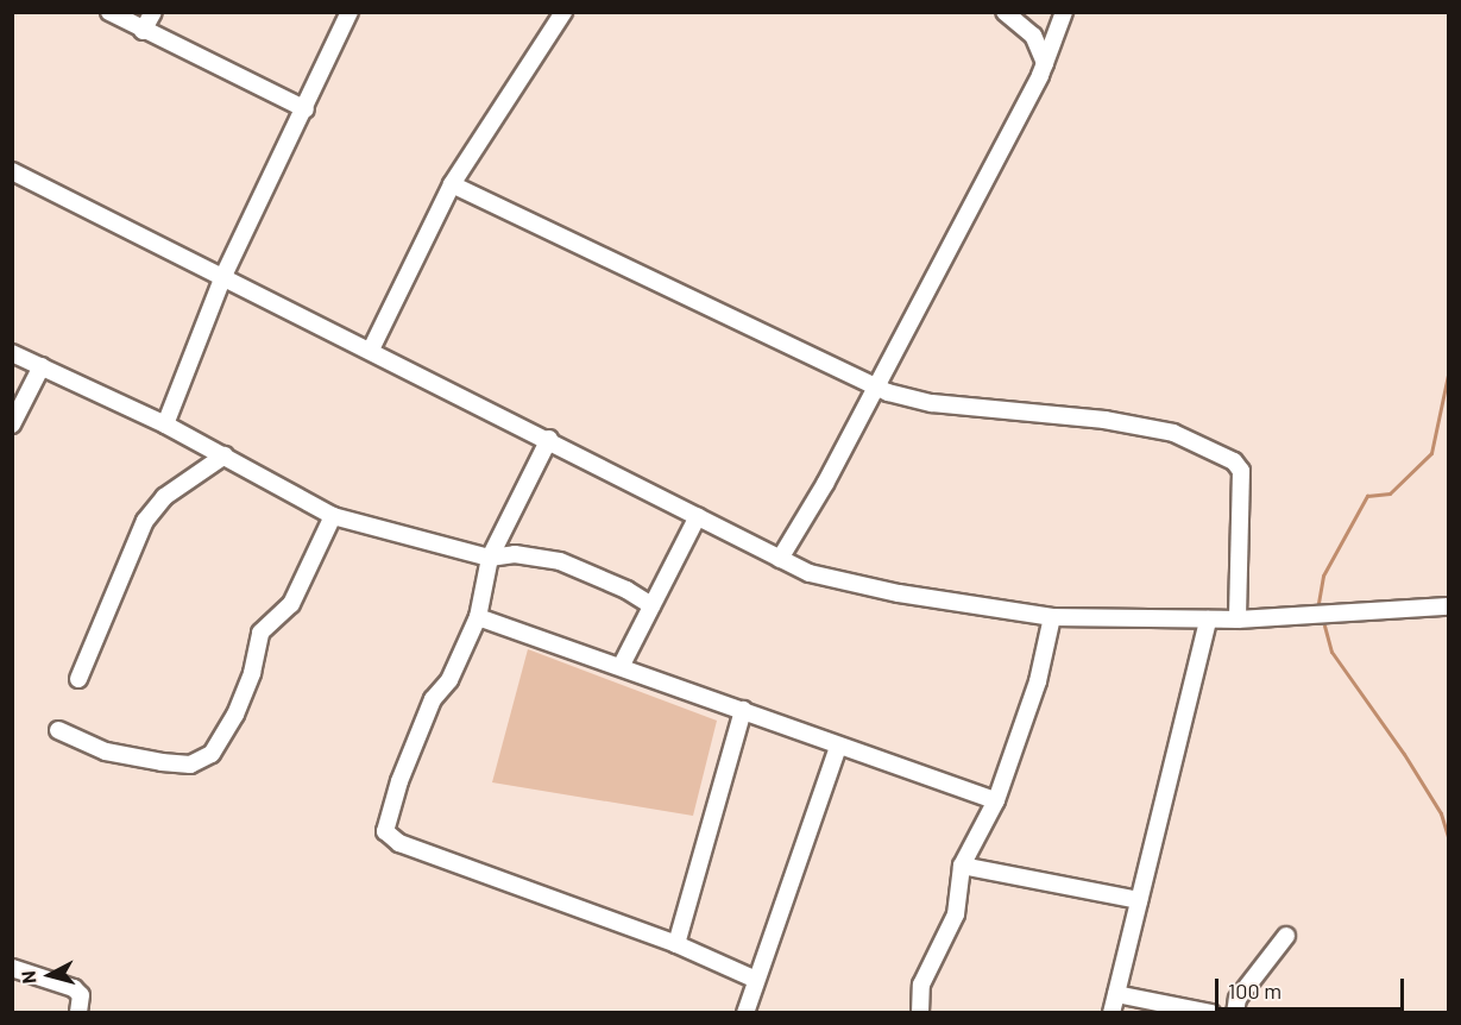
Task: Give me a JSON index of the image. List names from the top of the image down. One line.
{"scale_bar":"100 m","north":"left"}
